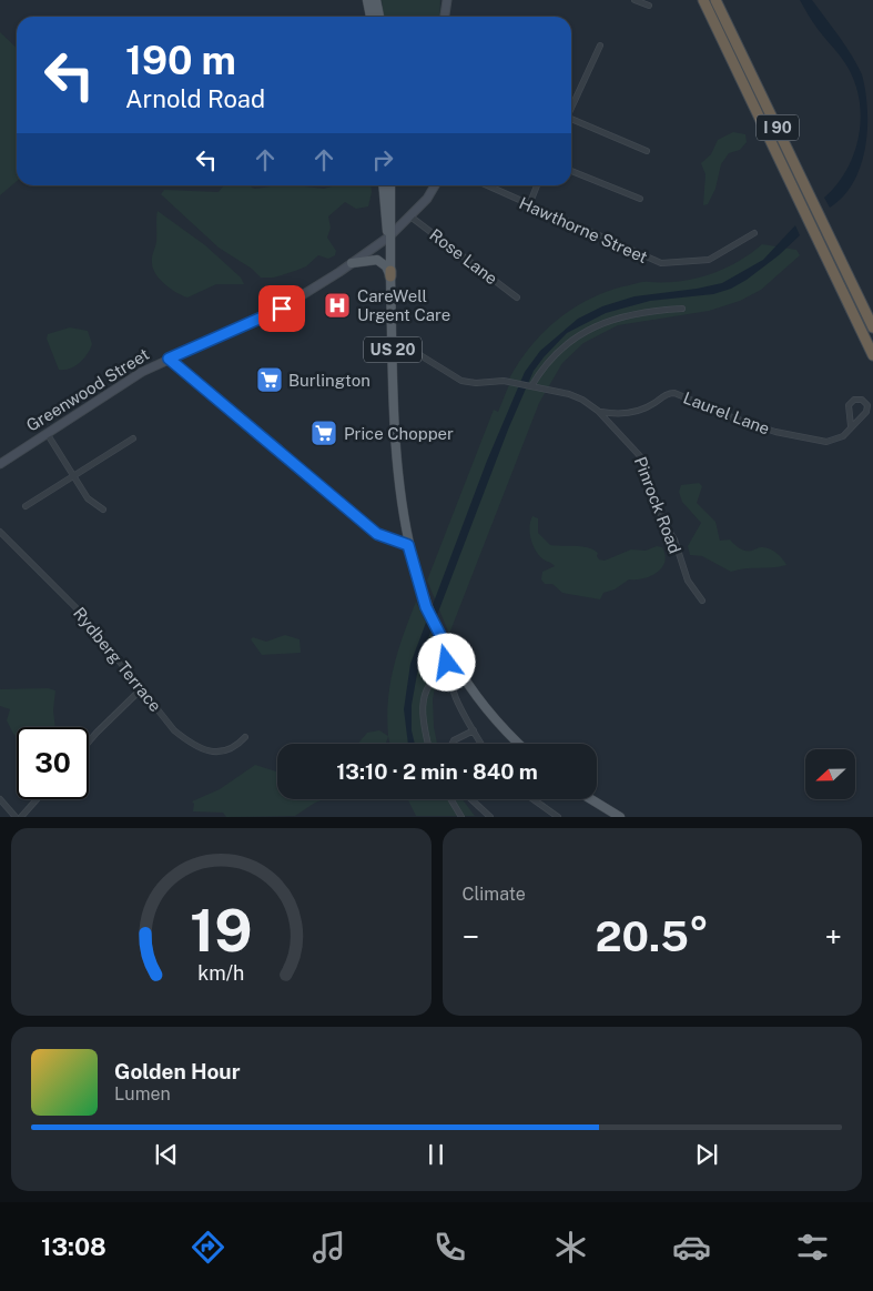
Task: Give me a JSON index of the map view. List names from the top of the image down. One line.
{"streets":{"highway":["I 90"],"main road":["US 20","Greenwood Street"],"street":["Hawthorne Street","Rose Lane","Laurel Lane","Pinrock Road","Rydberg Terrace"]},"crossings":[["Rose Lane","Greenwood Street"],["US 20","Greenwood Street"],["US 20","Pinrock Road"],["Laurel Lane","Pinrock Road"]],"places":{"hospital":["CareWell Urgent Care"],"supermarket":["Burlington","Price Chopper"]},"north":"left","page":{"turn":["190 m","Arnold Road"],"limit":"30","trip":"13:10 · 2 min · 840 m","tile":"Climate","heat":["−","20.5°","+"],"song":["Golden Hour","Lumen"],"tabs":"13:08","gauge":["19","km/h"]}}
